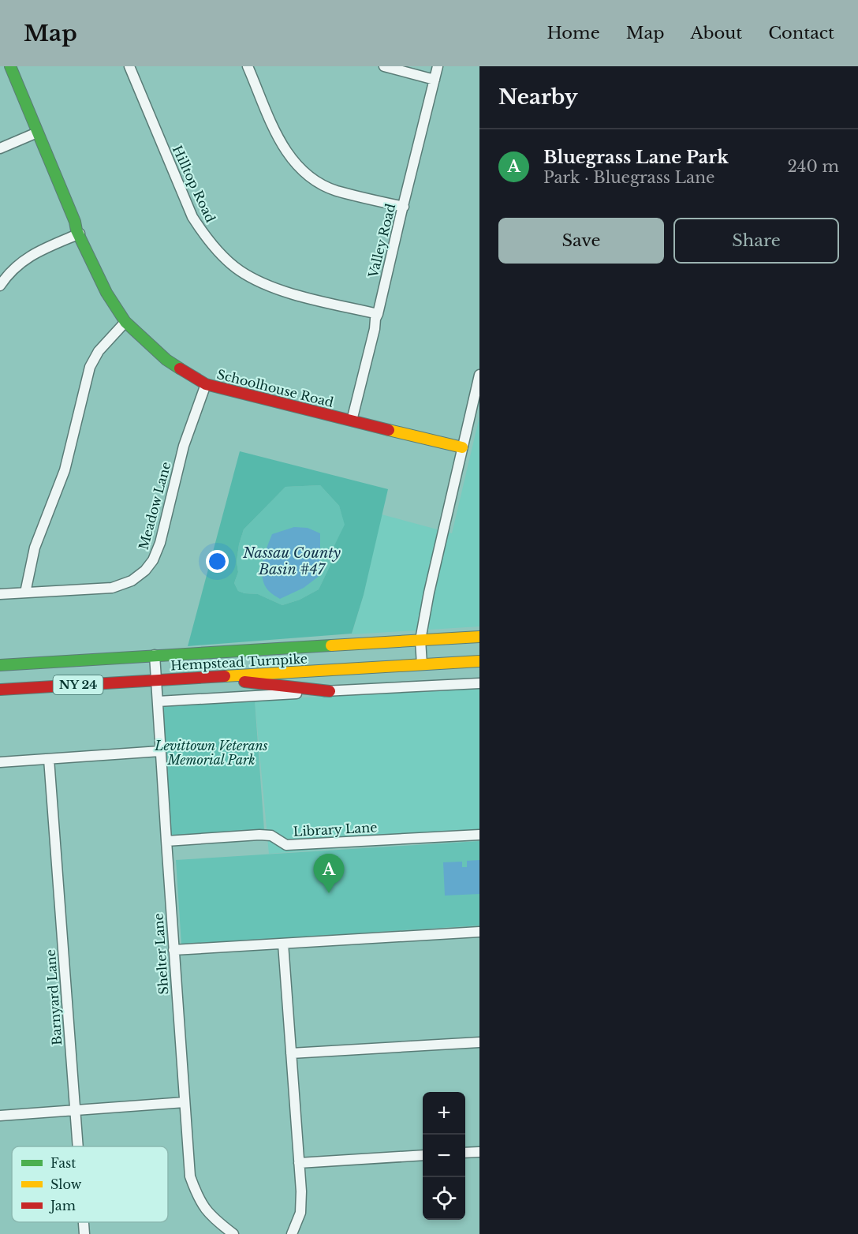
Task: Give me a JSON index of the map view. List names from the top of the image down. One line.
{"streets":{"main road":["Schoolhouse Road","Hempstead Turnpike","NY 24"],"street":["Hilltop Road","Valley Road","Meadow Lane","Library Lane","Shelter Lane","Barnyard Lane"]},"crossings":[["Hilltop Road","Valley Road"],["Valley Road","Schoolhouse Road"],["Schoolhouse Road","Meadow Lane"],["Hempstead Turnpike","Shelter Lane"],["Library Lane","Shelter Lane"]],"water":["Nassau County Basin #47"],"parks":["Levittown Veterans Memorial Park"],"legend":["Fast","Slow","Jam"],"page":{"header":"Map","nav":["Home","Map","About","Contact"],"heading":"Nearby","list":[{"mark":"A","name":"Bluegrass Lane Park","note":"Park · Bluegrass Lane","value":"240 m"}],"buttons":["Save","Share"],"pins":"A","map_buttons":["+","−"]}}
